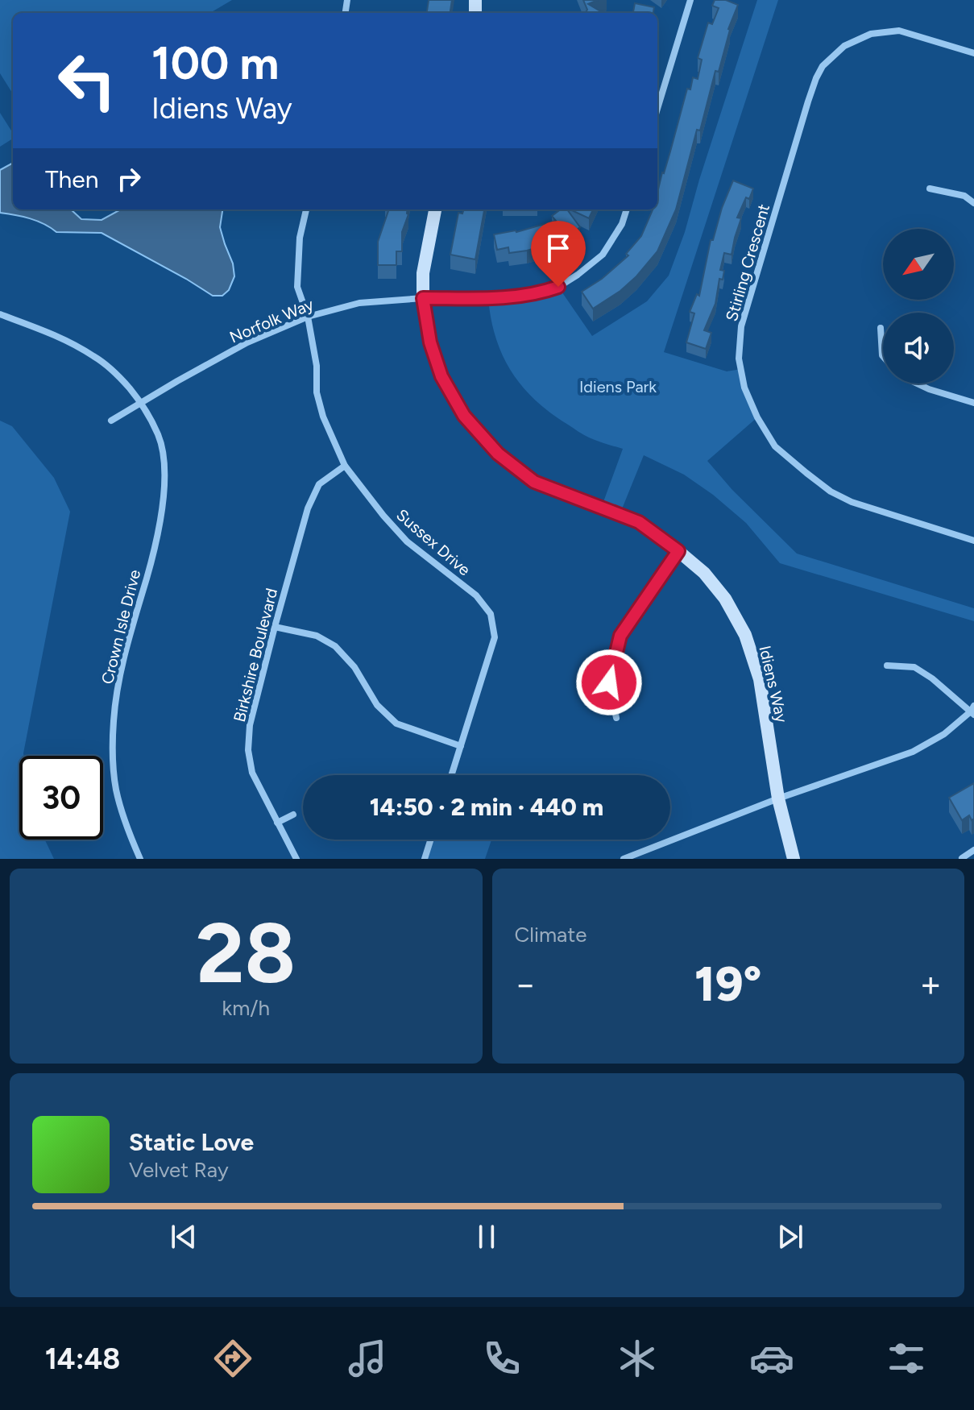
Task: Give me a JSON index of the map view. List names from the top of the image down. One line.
{"streets":{"street":["Stirling Crescent","Norfolk Way","Sussex Drive","Crown Isle Drive","Birkshire Boulevard","Idiens Way"]},"crossings":[["Norfolk Way","Sussex Drive"],["Norfolk Way","Crown Isle Drive"],["Norfolk Way","Idiens Way"],["Sussex Drive","Birkshire Boulevard"]],"parks":["Idiens Park"],"north":"bottom left","page":{"turn":["100 m","Idiens Way"],"then":"Then","limit":"30","trip":"14:50 · 2 min · 440 m","tile":[["28","km/h"],"Climate"],"heat":["−","19°","+"],"song":["Static Love","Velvet Ray"],"tabs":"14:48"}}
